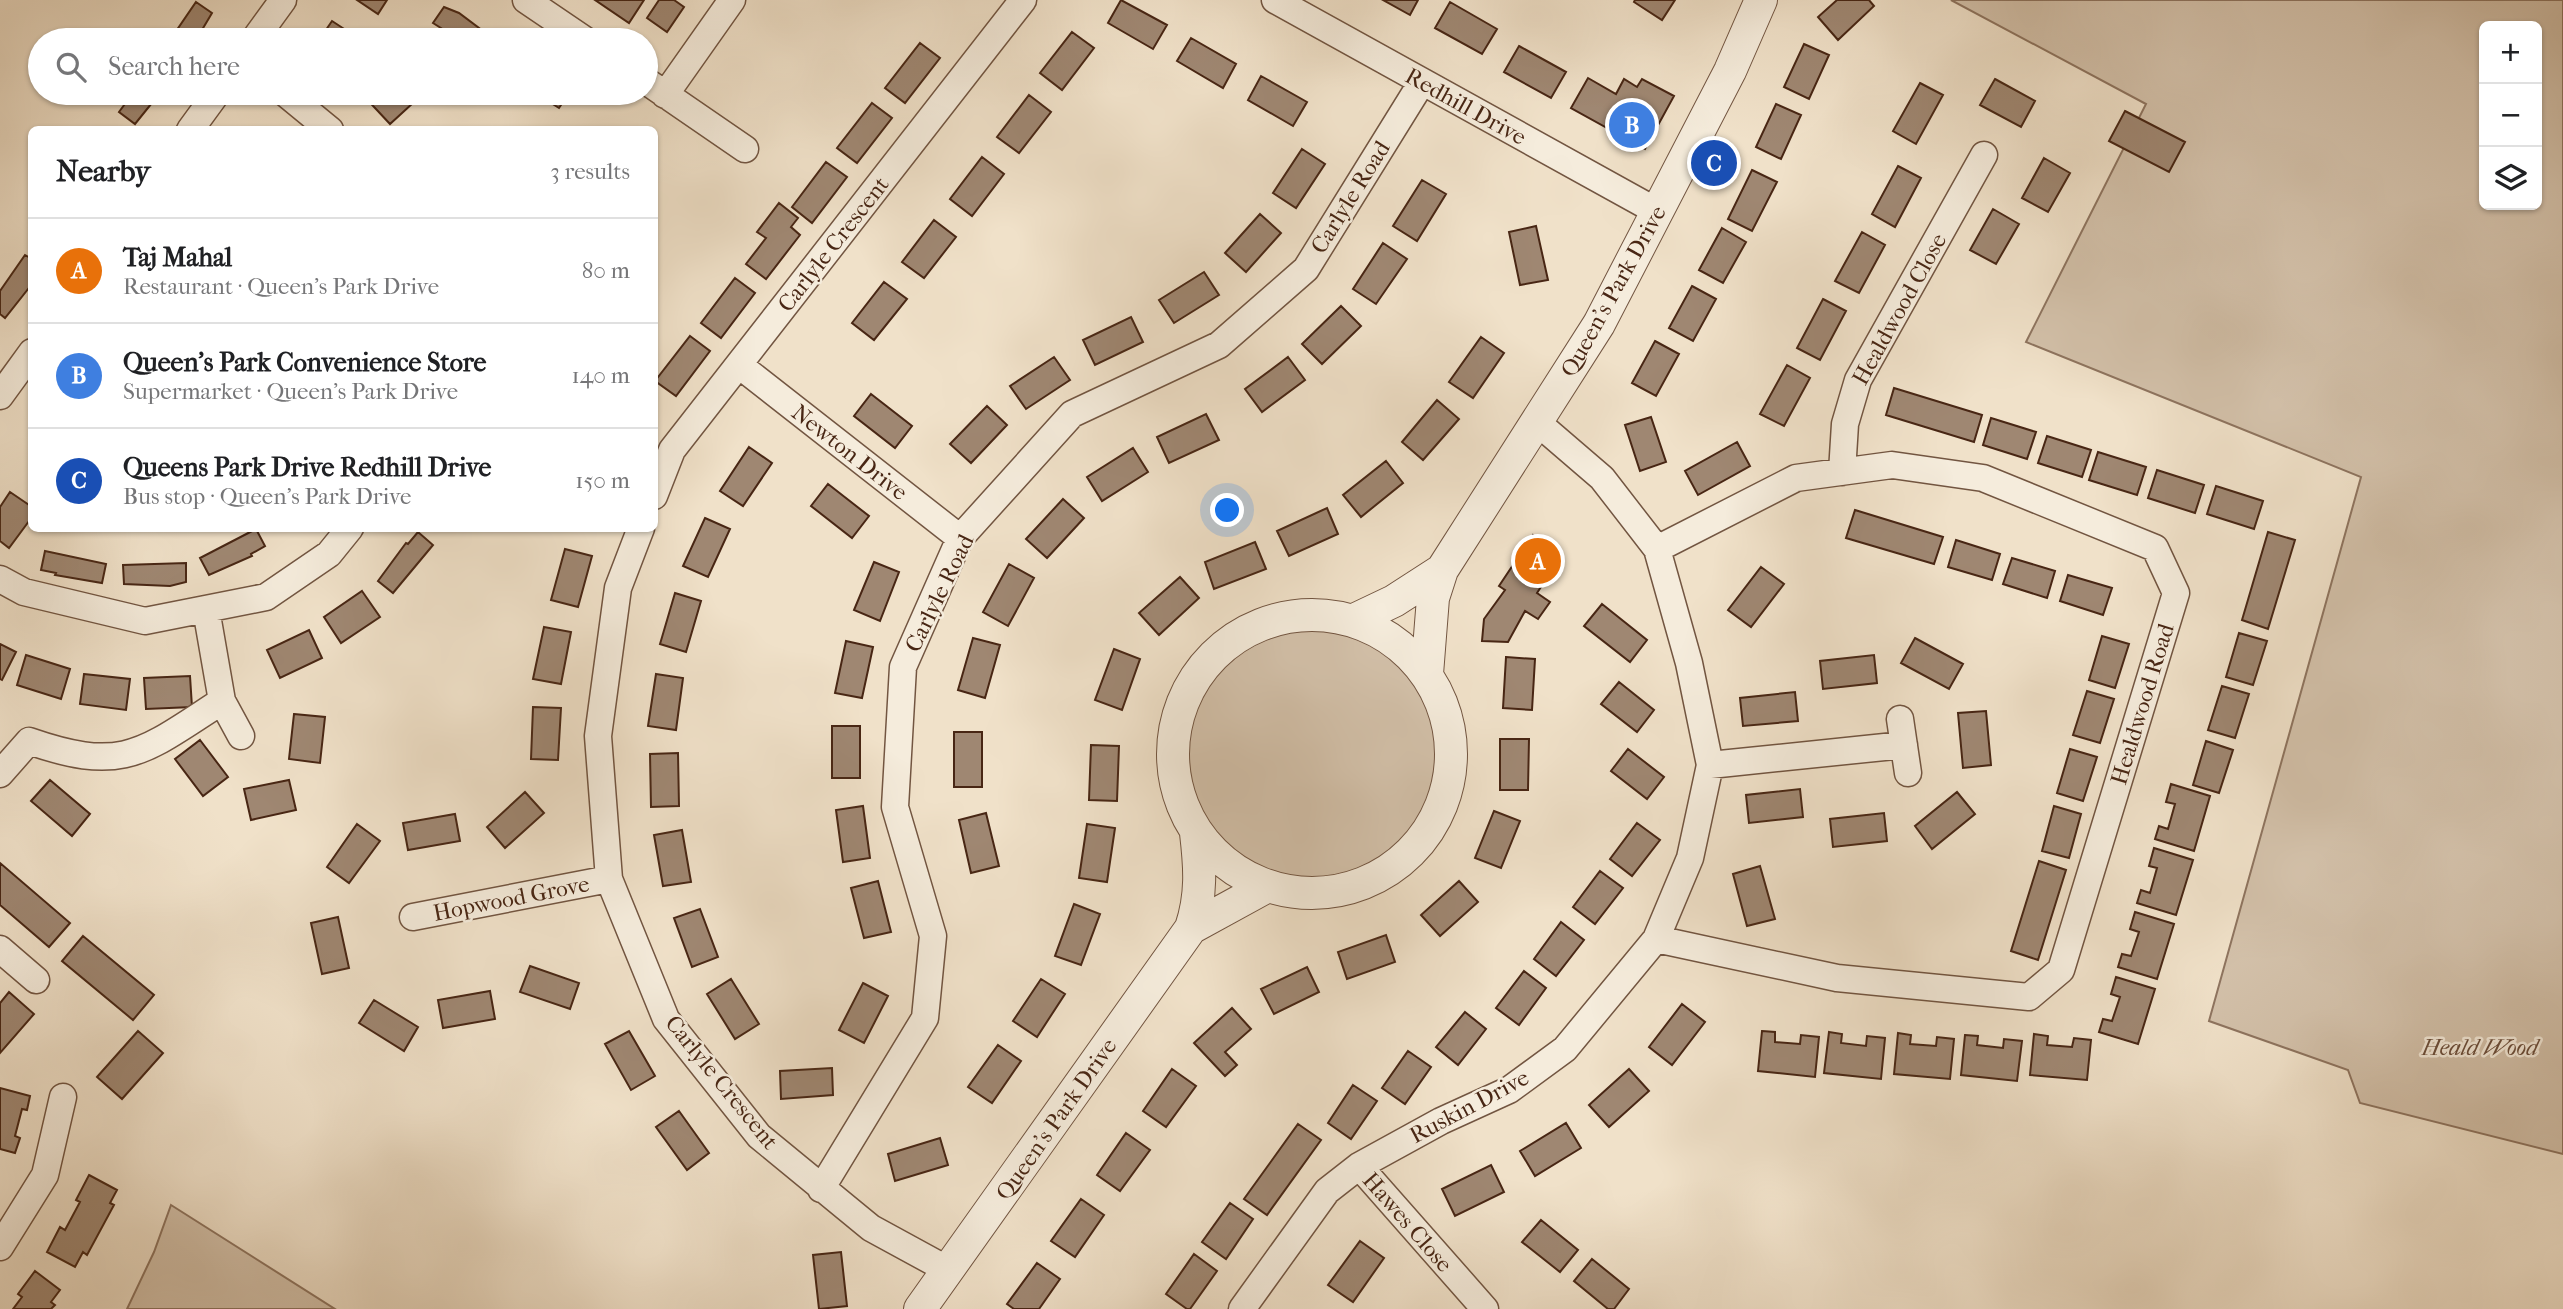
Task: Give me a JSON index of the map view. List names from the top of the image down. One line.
{"streets":{"street":["Redhill Drive","Carlyle Road","Carlyle Crescent","Queen's Park Drive","Healdwood Close","Newton Drive","Healdwood Road","Hopwood Grove","Ruskin Drive","Hawes Close"]},"crossings":[["Redhill Drive","Carlyle Road"],["Redhill Drive","Queen's Park Drive"],["Carlyle Road","Carlyle Crescent"],["Carlyle Road","Newton Drive"],["Carlyle Crescent","Queen's Park Drive"],["Carlyle Crescent","Newton Drive"],["Carlyle Crescent","Hopwood Grove"],["Queen's Park Drive","Ruskin Drive"],["Healdwood Close","Healdwood Road"],["Healdwood Road","Ruskin Drive"],["Ruskin Drive","Hawes Close"]],"parks":["Heald Wood"],"page":{"map_buttons":["+","−"],"search":"Search here","pins":["B","C","A"],"heading":["Nearby","3 results"],"list":[{"mark":"A","name":"Taj Mahal","note":"Restaurant · Queen's Park Drive","value":"80 m"},{"mark":"B","name":"Queen's Park Convenience Store","note":"Supermarket · Queen's Park Drive","value":"140 m"},{"mark":"C","name":"Queens Park Drive Redhill Drive","note":"Bus stop · Queen's Park Drive","value":"150 m"}]}}
